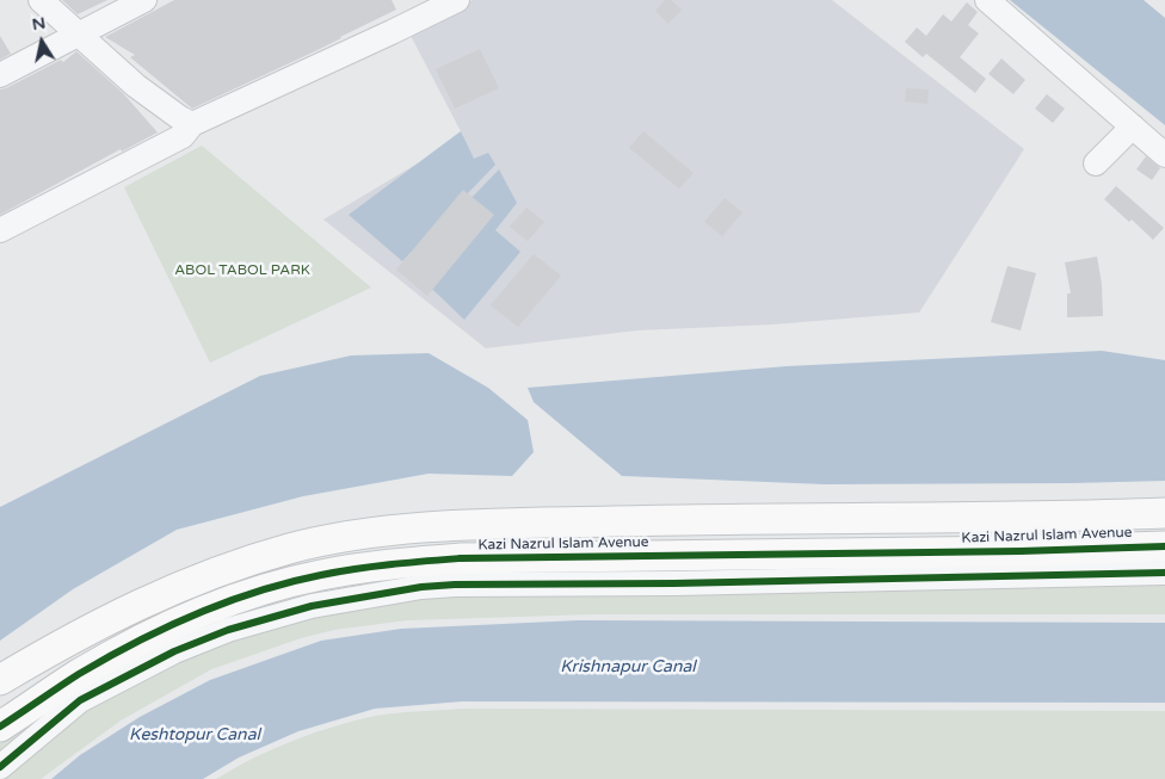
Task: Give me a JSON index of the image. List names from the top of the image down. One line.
{"streets":{"main road":["Kazi Nazrul Islam Avenue"]},"water":["Krishnapur Canal","Keshtopur Canal"],"parks":["ABOL TABOL PARK"],"north":"top"}
